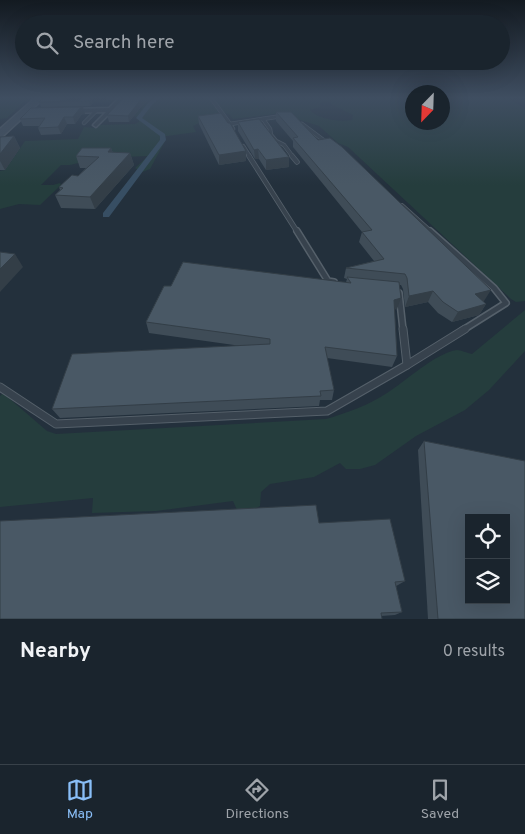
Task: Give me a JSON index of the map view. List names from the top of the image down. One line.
{"north":"bottom left","page":{"search":"Search here","heading":["Nearby","0 results"],"nav":["Map","Directions","Saved"]}}
